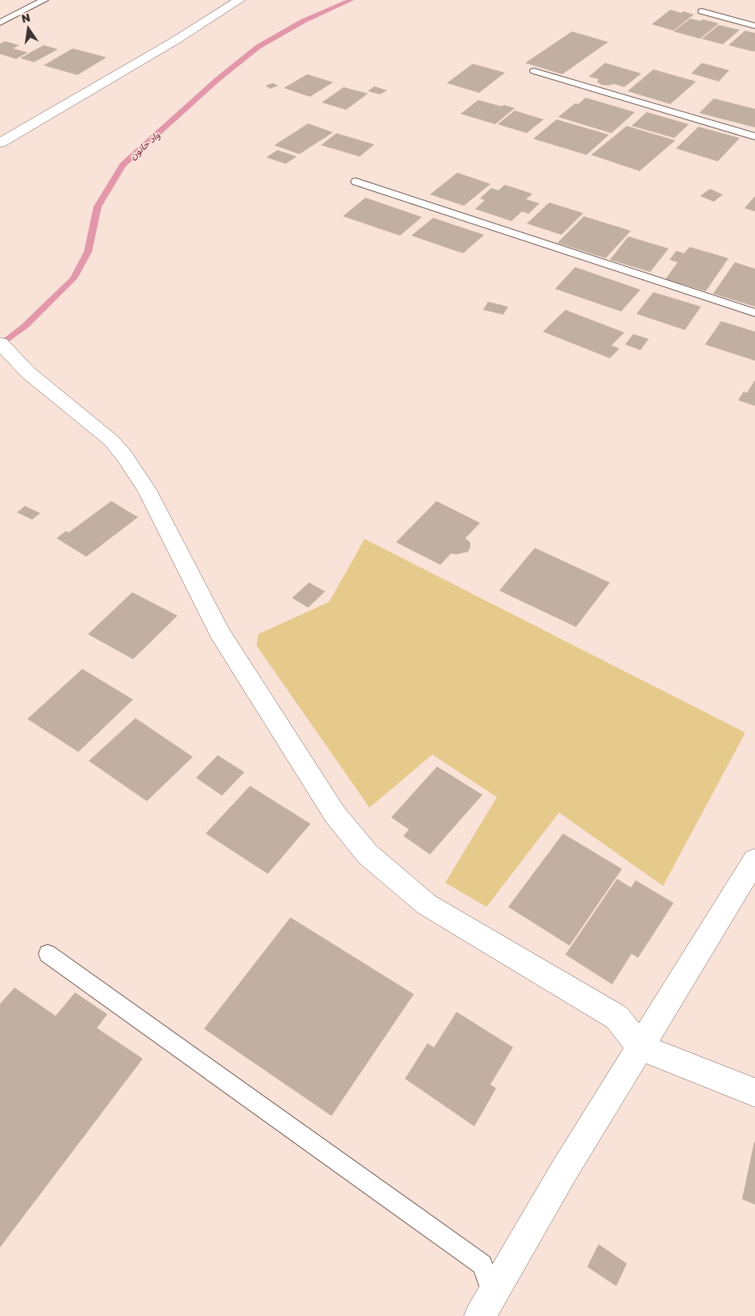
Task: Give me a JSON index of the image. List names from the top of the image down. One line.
{"water":["واد حانون"],"north":"top"}
